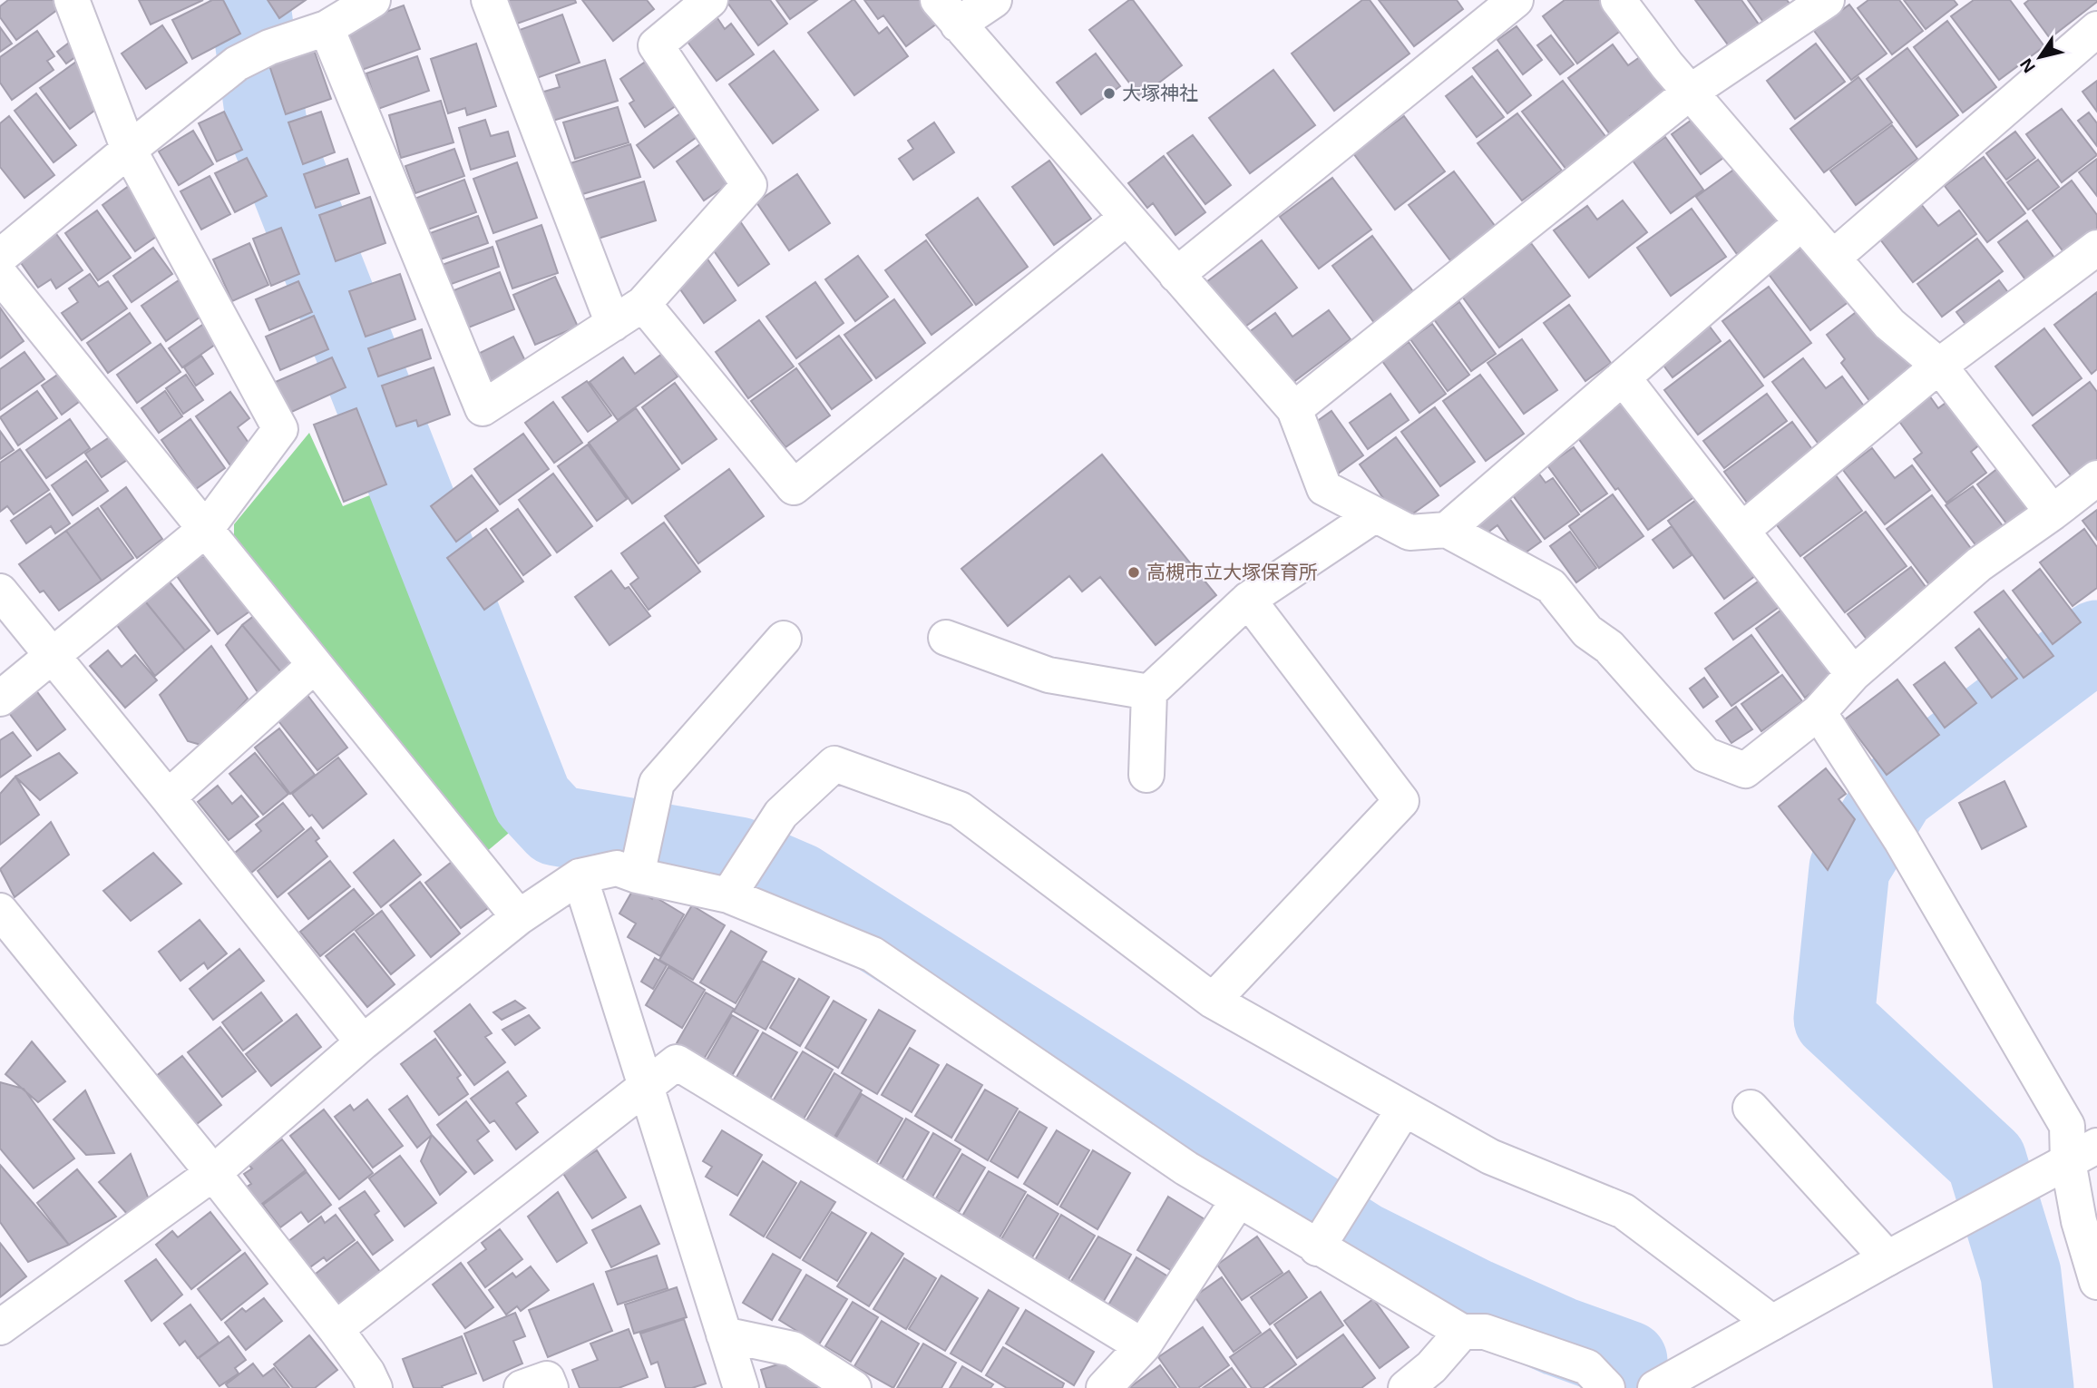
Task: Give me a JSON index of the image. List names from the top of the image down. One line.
{"places":["大塚神社","高槻市立大塚保育所"],"north":"bottom left"}
